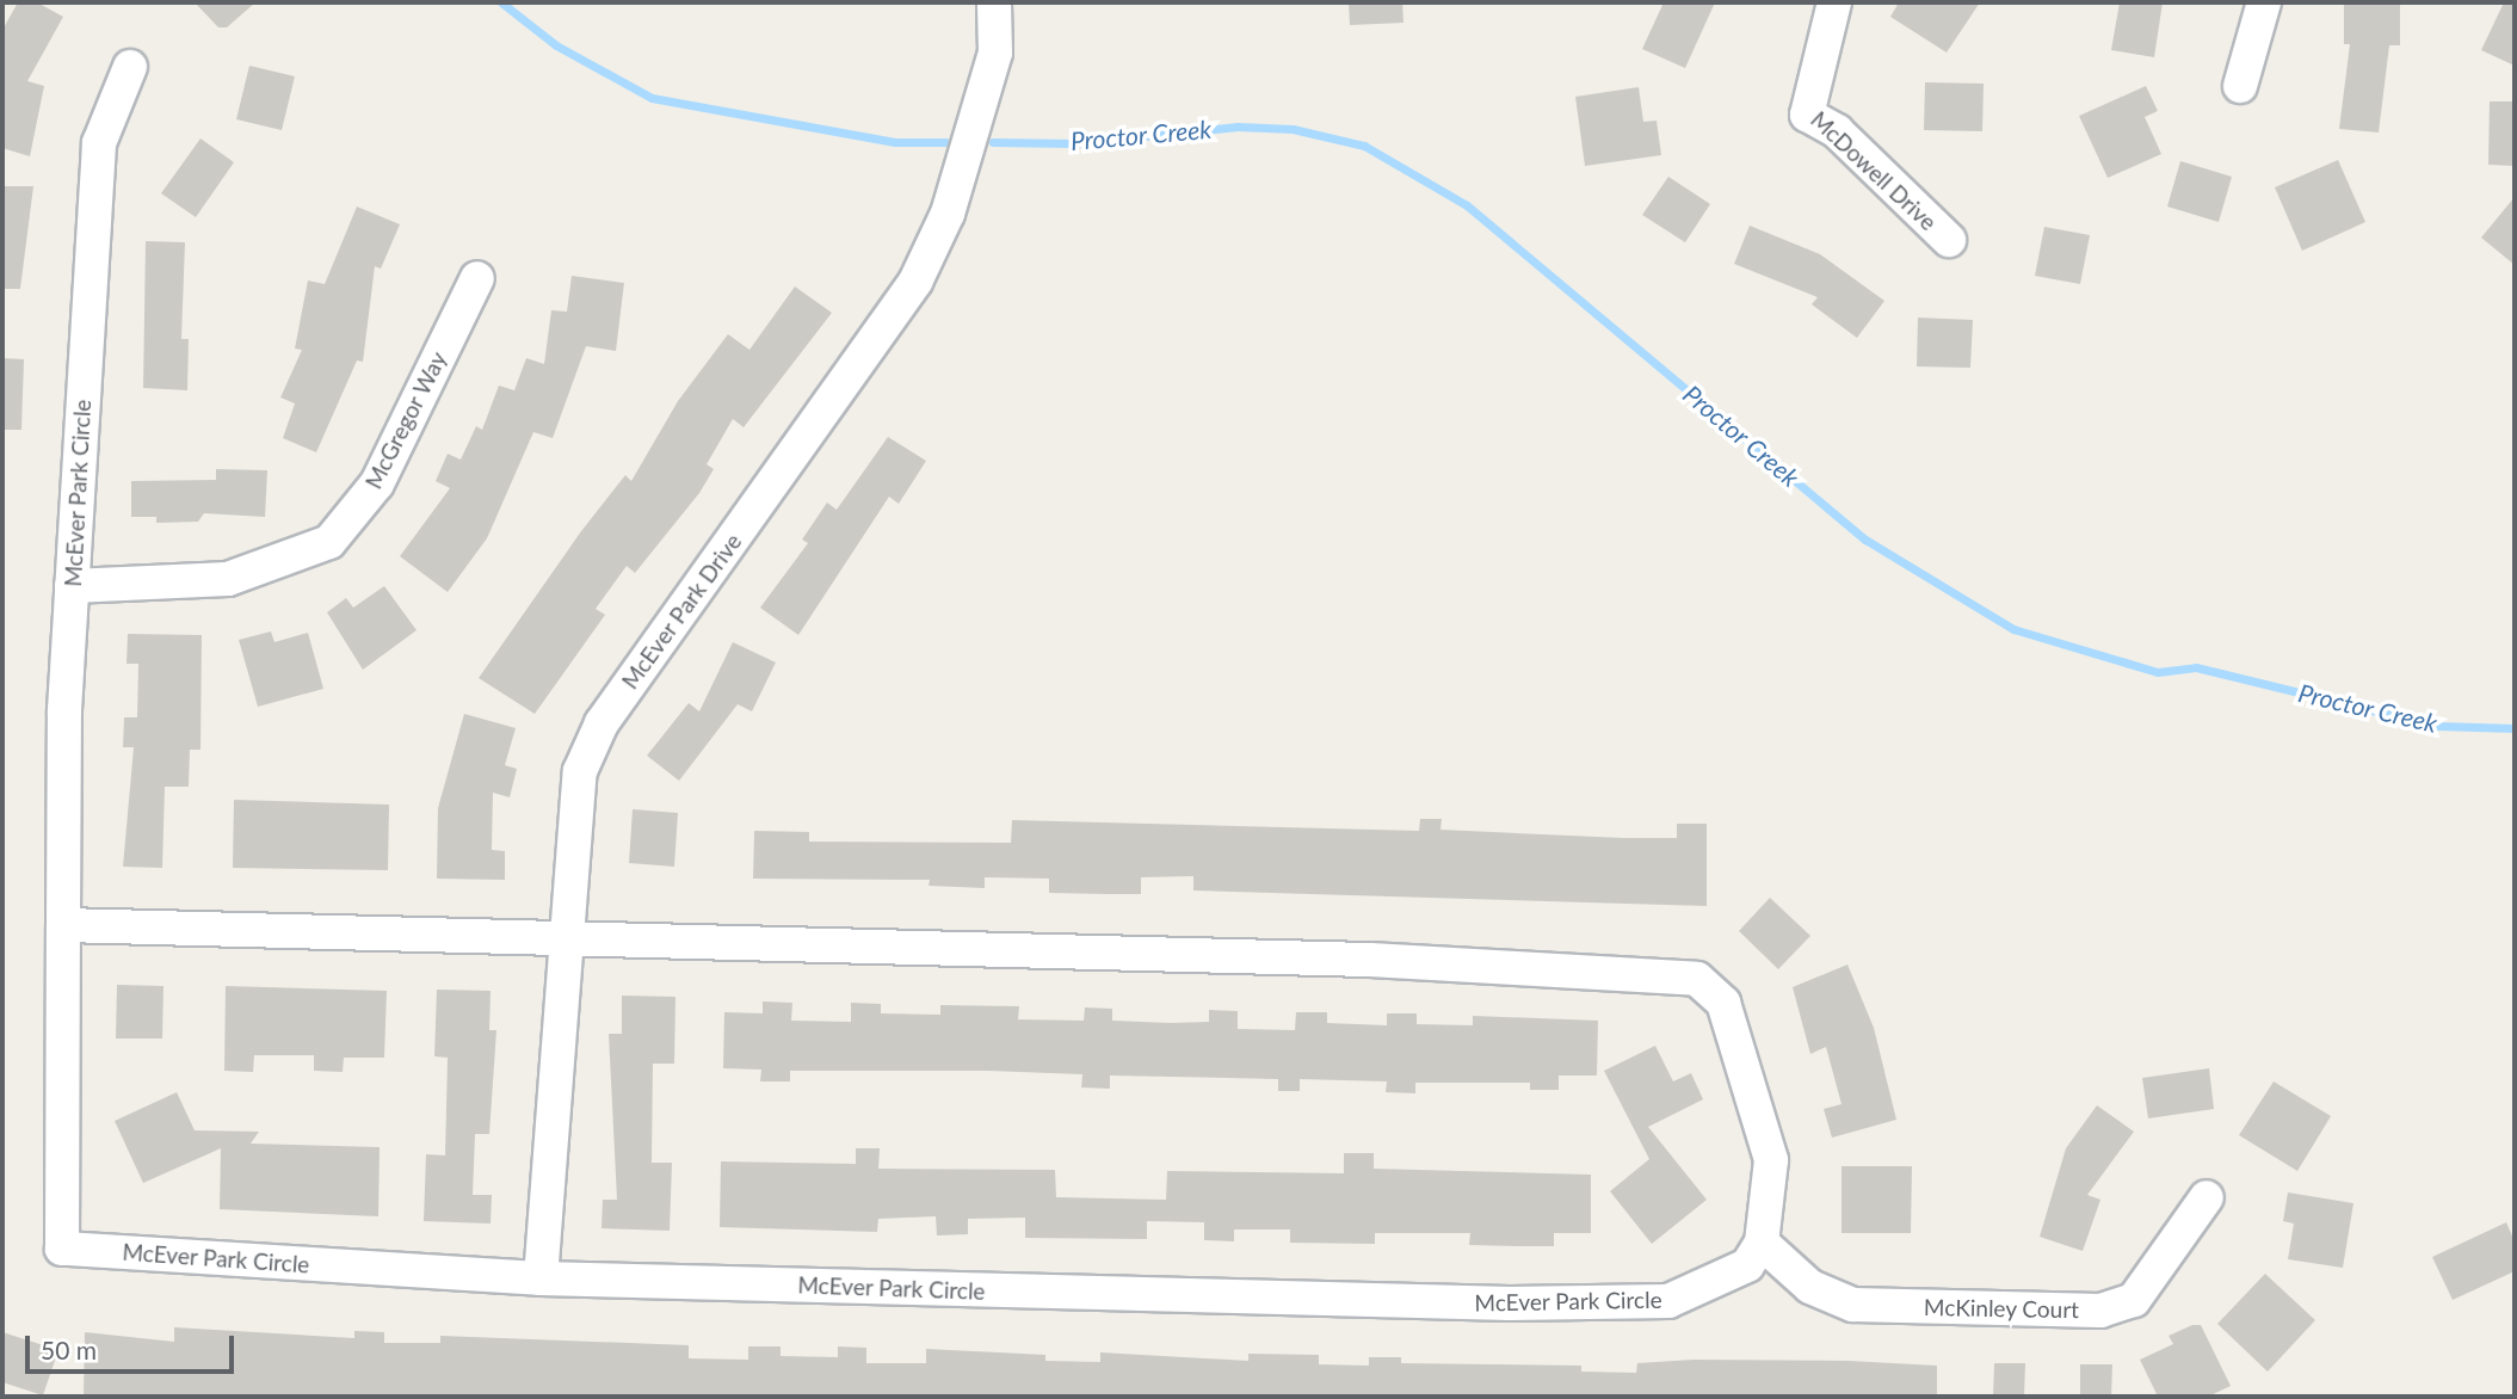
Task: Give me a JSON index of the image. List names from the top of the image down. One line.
{"streets":{"street":["McDowell Drive","McGregor Way","McEver Park Circle","McEver Park Drive","McKinley Court"]},"crossings":[["McGregor Way","McEver Park Circle"],["McEver Park Circle","McEver Park Drive"],["McEver Park Circle","McKinley Court"]],"water":["Proctor Creek"],"scale_bar":"50 m"}
